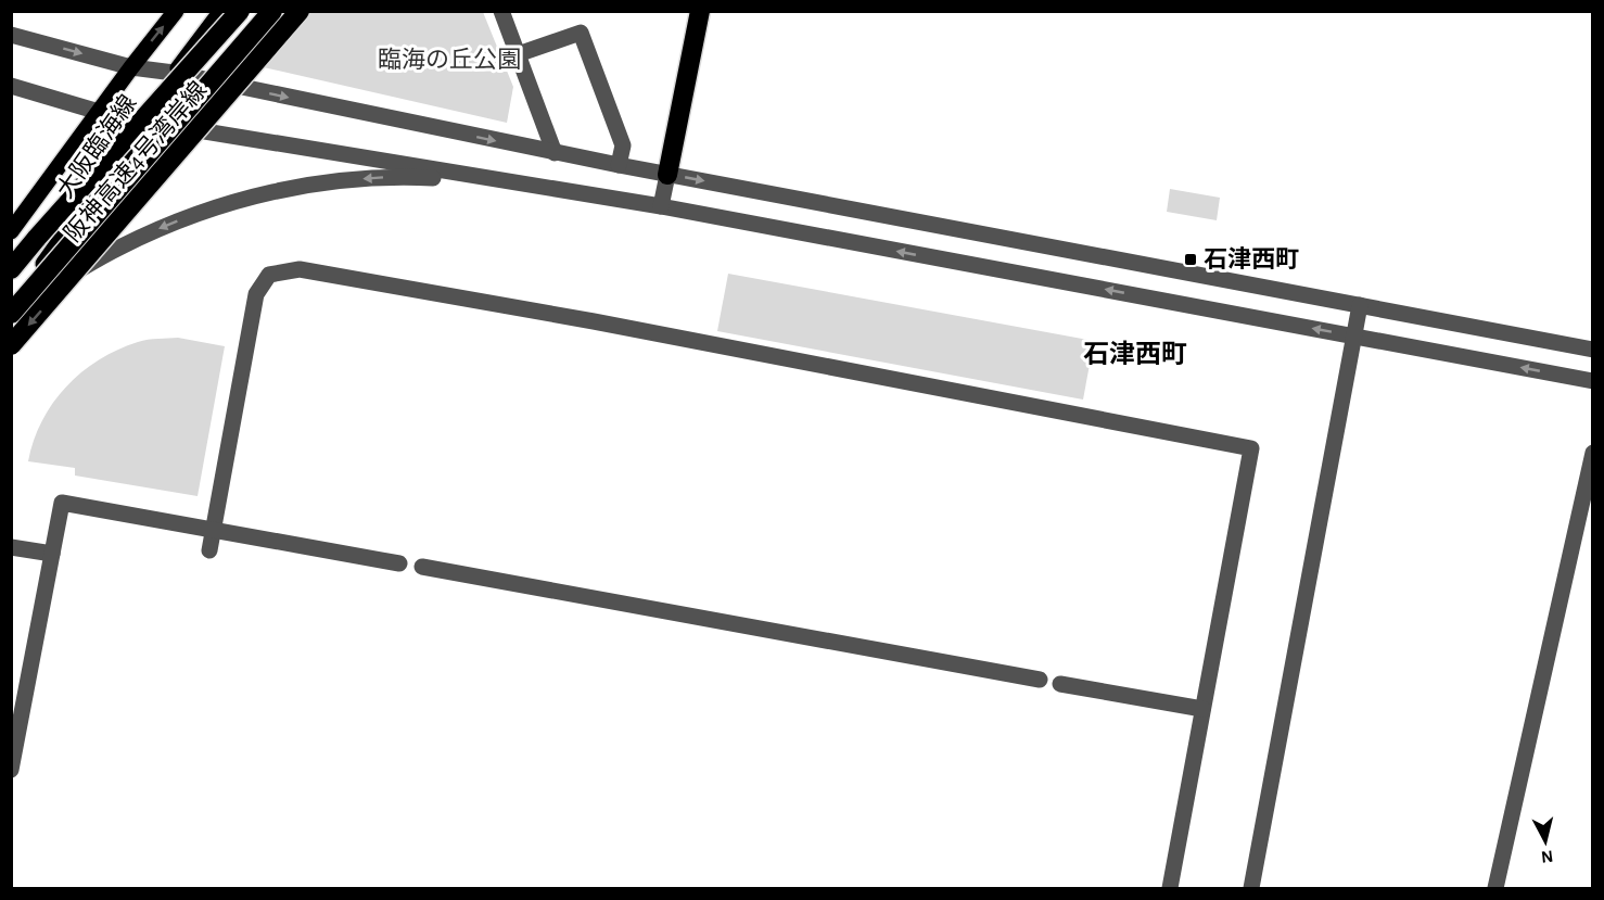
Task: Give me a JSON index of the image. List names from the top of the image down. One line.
{"streets":{"highway":["阪神高速4号湾岸線"],"main road":["大阪臨海線"]},"crossings":[["大阪臨海線","阪神高速4号湾岸線"]],"districts":["石津西町"],"parks":["臨海の丘公園"],"places":{"transit":["石津西町"]},"north":"bottom"}
